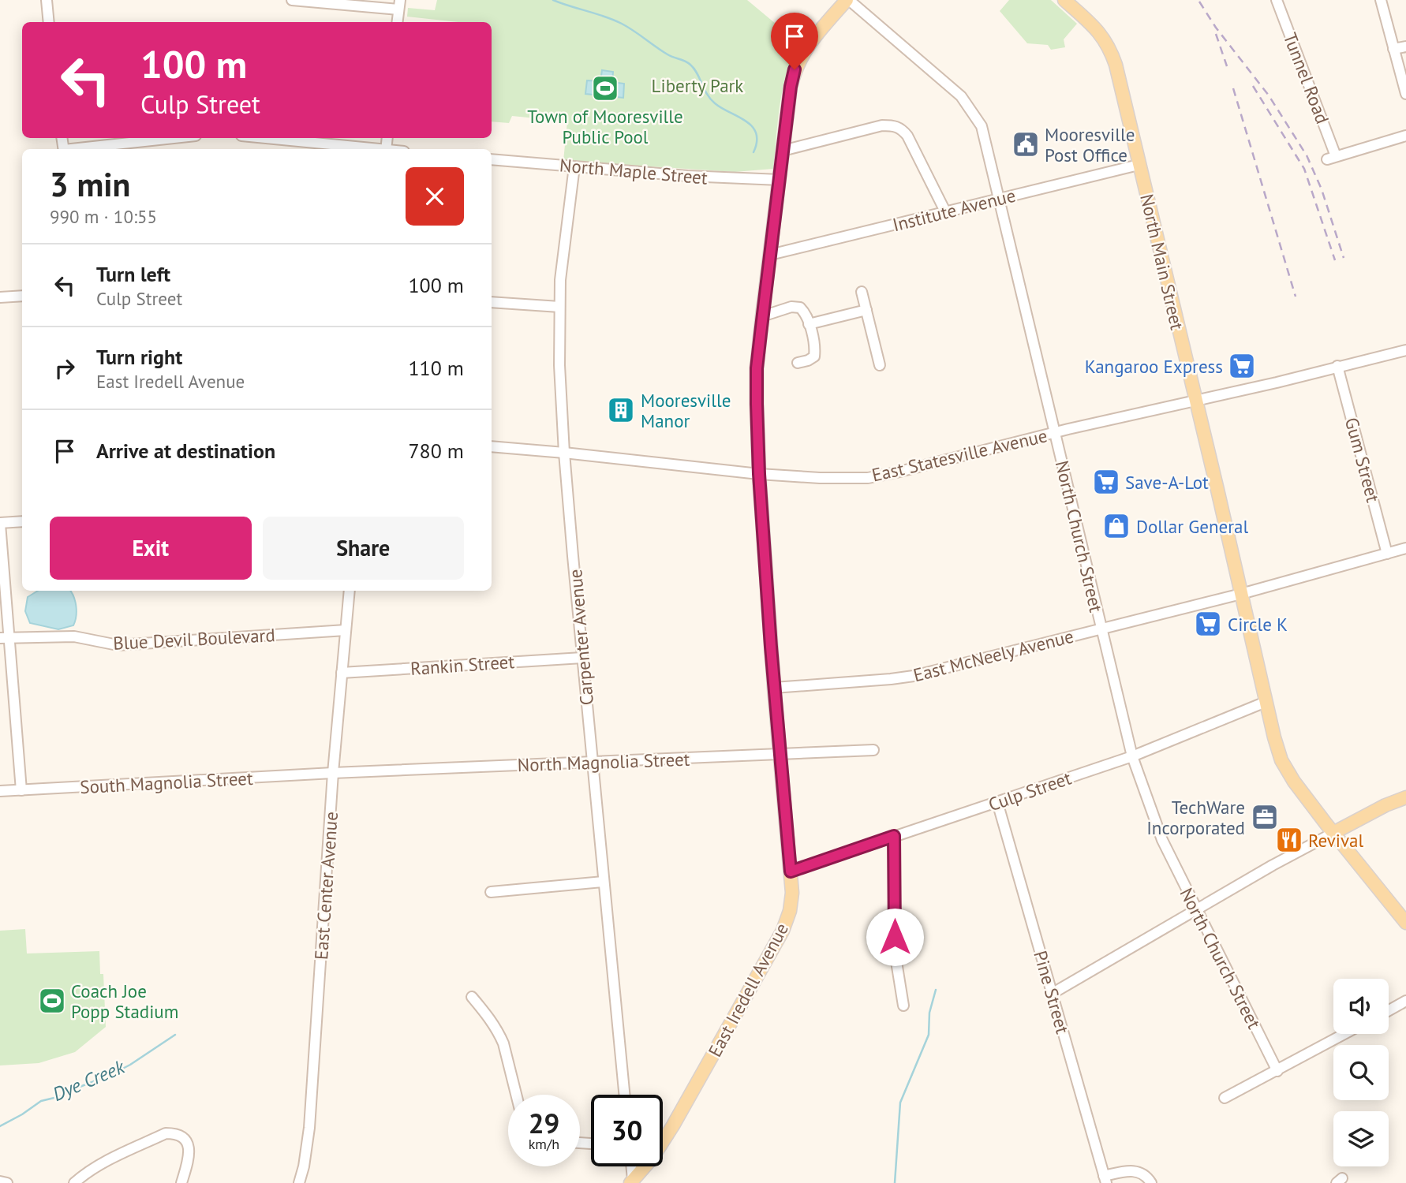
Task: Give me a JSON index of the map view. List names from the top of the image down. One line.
{"streets":{"main road":["North Main Street","East Iredell Avenue"],"street":["Tunnel Road","North Maple Street","Institute Avenue","East Statesville Avenue","Gum Street","North Church Street","Carpenter Avenue","Blue Devil Boulevard","East McNeely Avenue","Rankin Street","North Magnolia Street","South Magnolia Street","Culp Street","East Center Avenue","Pine Street"]},"crossings":[["North Maple Street","Carpenter Avenue"],["North Maple Street","East Iredell Avenue"],["Institute Avenue","North Main Street"],["Institute Avenue","North Church Street"],["Institute Avenue","East Iredell Avenue"],["North Main Street","East Statesville Avenue"],["North Main Street","East McNeely Avenue"],["North Main Street","Culp Street"],["East Statesville Avenue","Gum Street"],["East Statesville Avenue","North Church Street"],["East Statesville Avenue","Carpenter Avenue"],["East Statesville Avenue","East Iredell Avenue"],["Gum Street","East McNeely Avenue"],["North Church Street","East McNeely Avenue"],["North Church Street","Culp Street"],["North Church Street","East Iredell Avenue"],["Carpenter Avenue","Rankin Street"],["Carpenter Avenue","North Magnolia Street"],["Blue Devil Boulevard","East Center Avenue"],["East McNeely Avenue","East Iredell Avenue"],["Rankin Street","East Center Avenue"],["North Magnolia Street","South Magnolia Street"],["North Magnolia Street","East Center Avenue"],["North Magnolia Street","East Iredell Avenue"],["South Magnolia Street","East Center Avenue"],["Culp Street","East Iredell Avenue"],["Culp Street","Pine Street"]],"water":["Dye Creek"],"parks":["Liberty Park"],"places":{"sports":["Town of Mooresville Public Pool","Coach Joe Popp Stadium"],"public building":["Mooresville Post Office"],"supermarket":["Kangaroo Express","Save-A-Lot","Circle K"],"building":["Mooresville Manor"],"shop":["Dollar General"],"office":["TechWare Incorporated"],"restaurant":["Revival"]},"page":{"turn":["100 m","Culp Street"],"heading":["3 min","990 m · 10:55"],"list":[{"name":"Turn left","note":"Culp Street","value":"100 m"},{"name":"Turn right","note":"East Iredell Avenue","value":"110 m"},{"name":"Arrive at destination","value":"780 m"}],"buttons":["Exit","Share"],"speed":"29 km/h","limit":"30"}}
